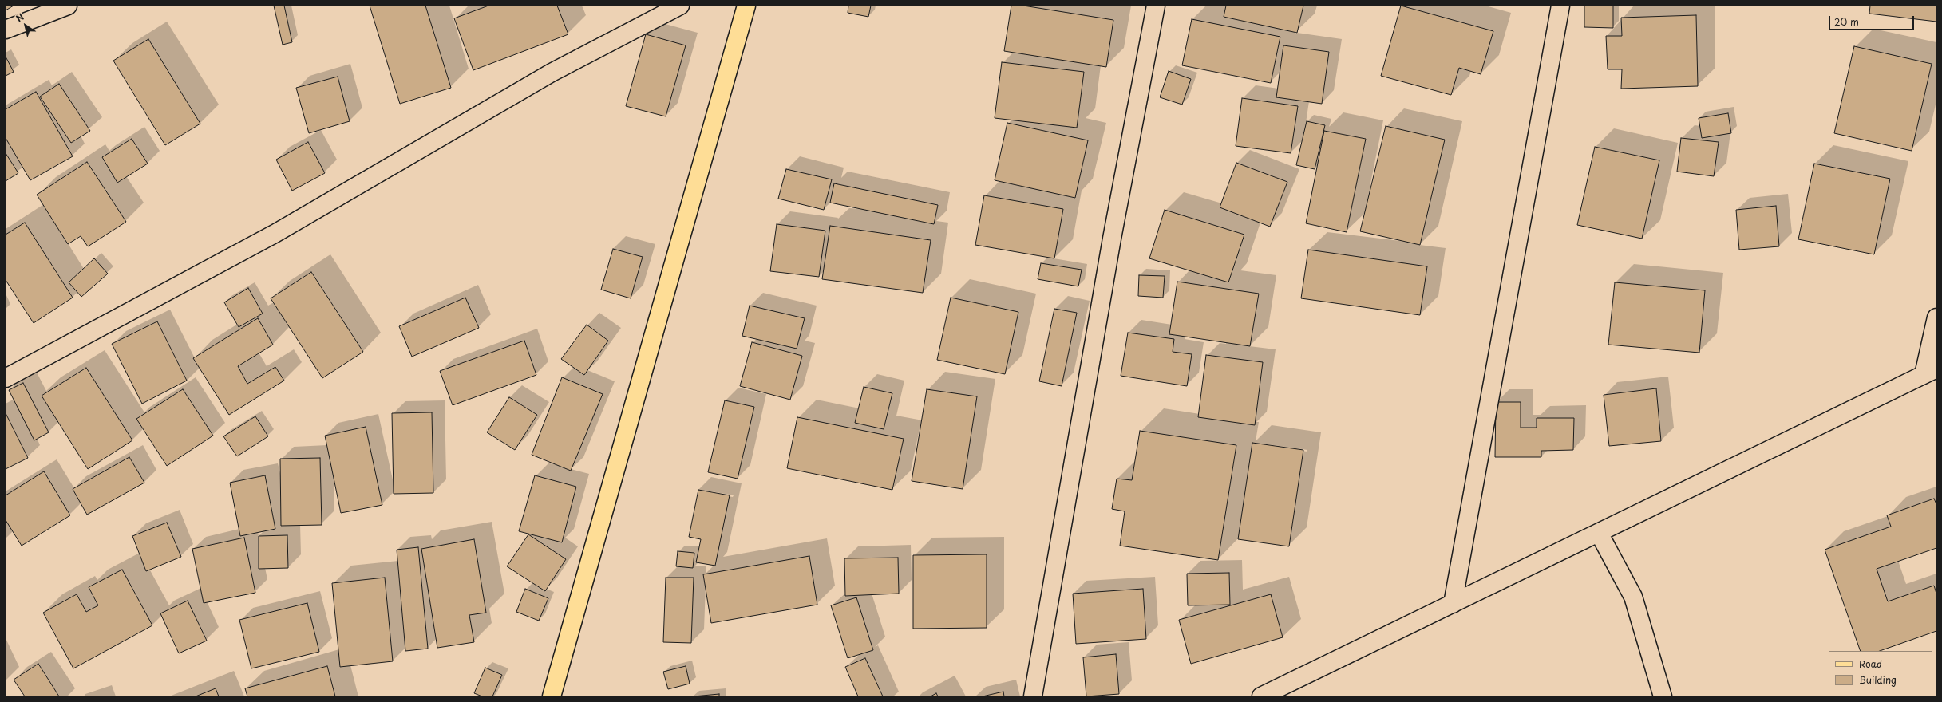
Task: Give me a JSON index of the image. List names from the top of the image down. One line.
{"legend":["Road","Building"],"scale_bar":"20 m","north":"top left"}
